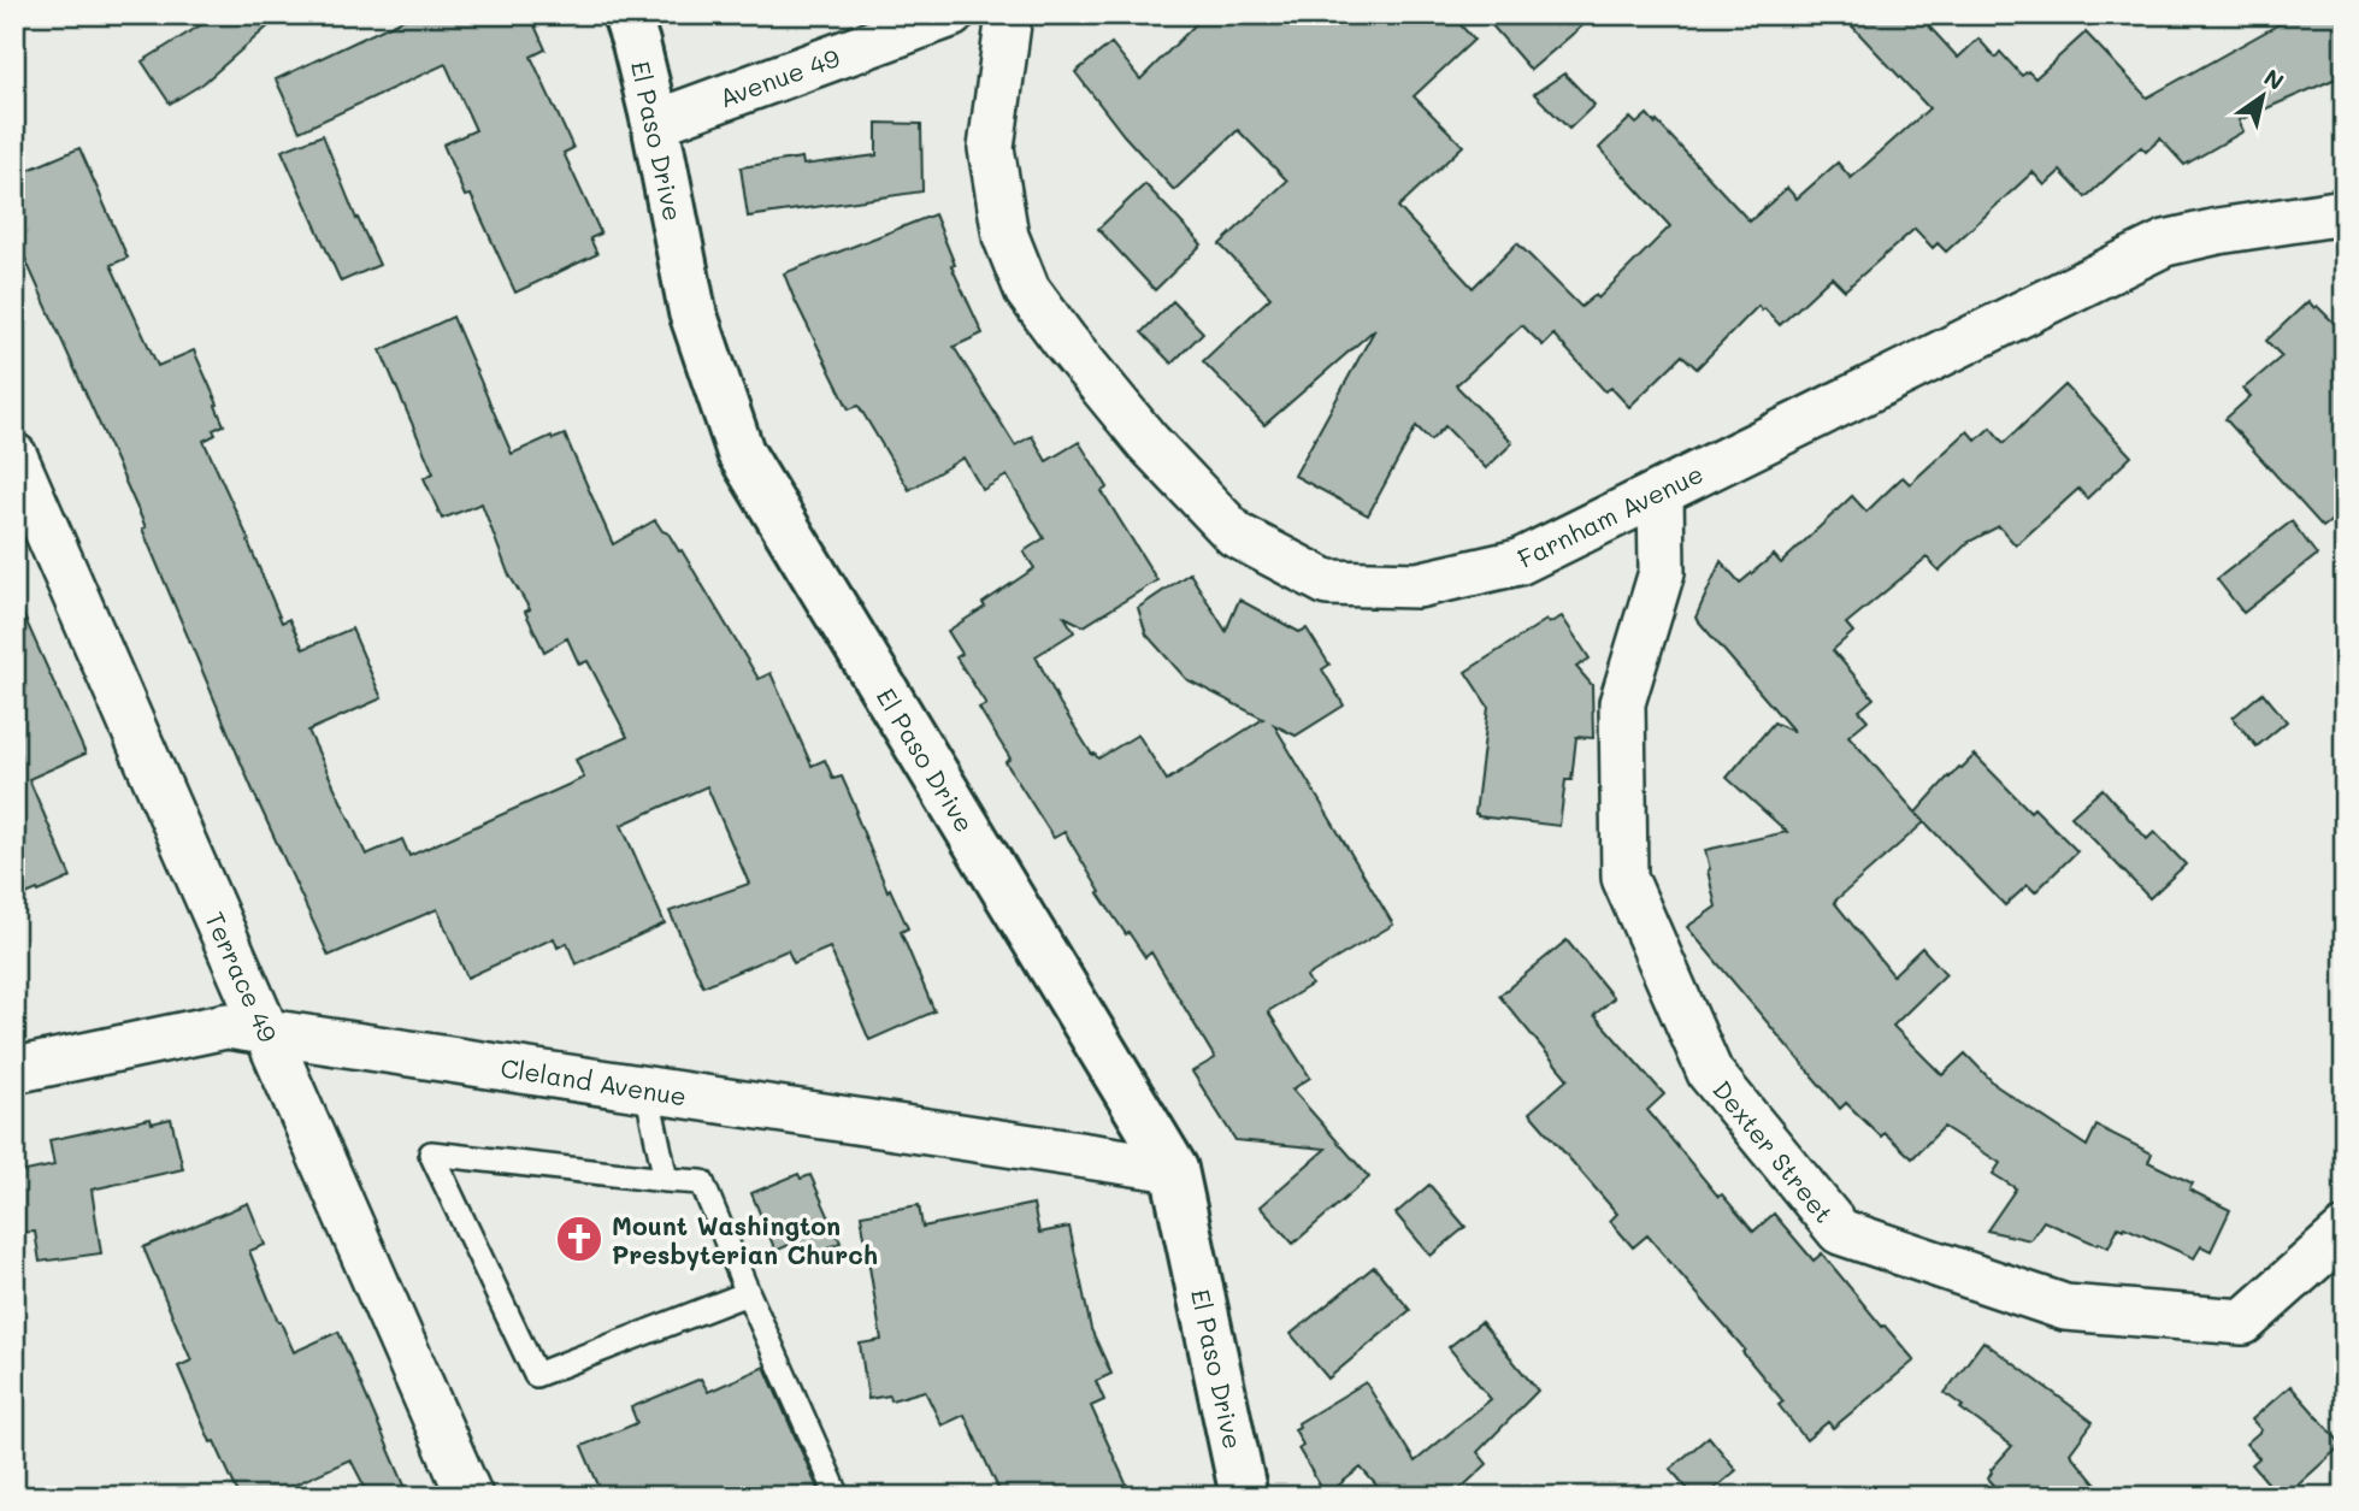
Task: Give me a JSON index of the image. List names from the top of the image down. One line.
{"streets":{"street":["Avenue 49","El Paso Drive","Farnham Avenue","Terrace 49","Cleland Avenue","Dexter Street"]},"crossings":[["Avenue 49","El Paso Drive"],["El Paso Drive","Cleland Avenue"],["Farnham Avenue","Dexter Street"],["Terrace 49","Cleland Avenue"]],"places":{"church":["Mount Washington Presbyterian Church"]},"north":"top right"}
